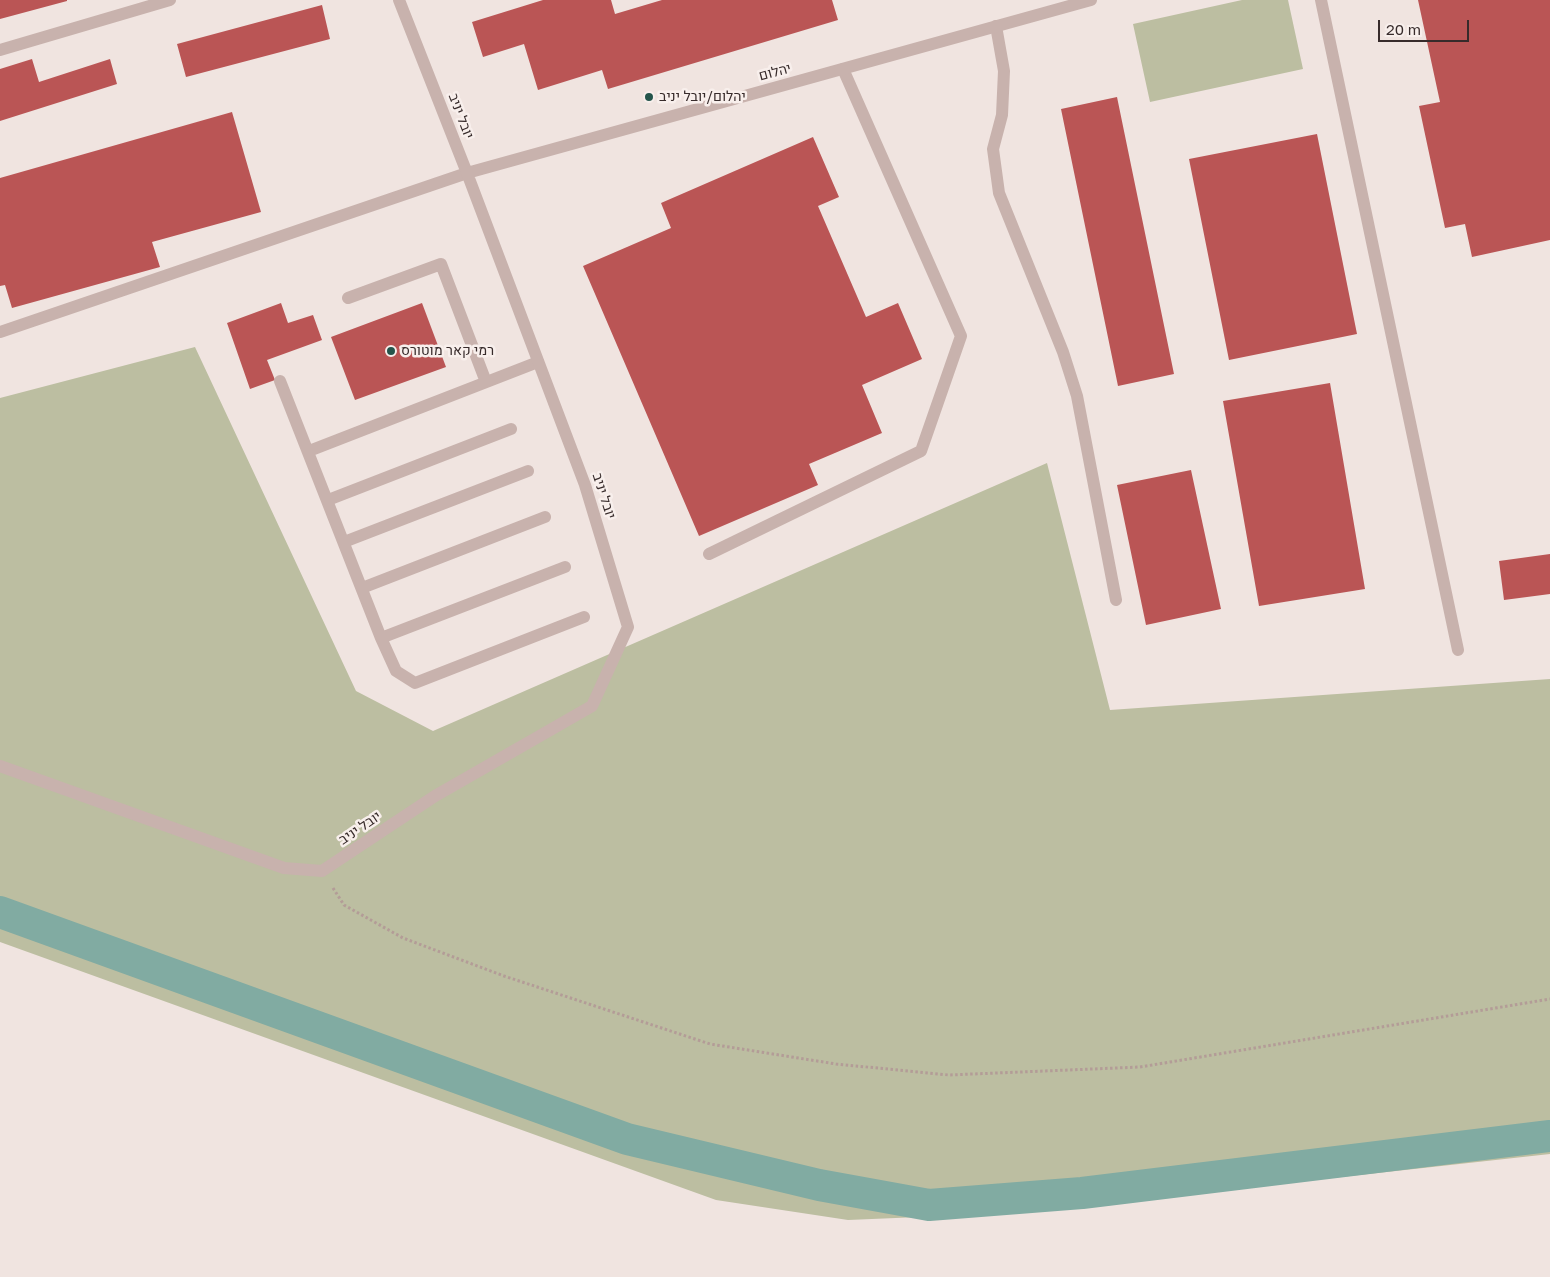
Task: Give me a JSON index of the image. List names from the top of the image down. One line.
{"streets":{"street":["יהלום","יובל יניב"]},"crossings":[["יהלום","יובל יניב"]],"places":["יהלום/יובל יניב","רמי קאר מוטורס"],"scale_bar":"20 m"}
